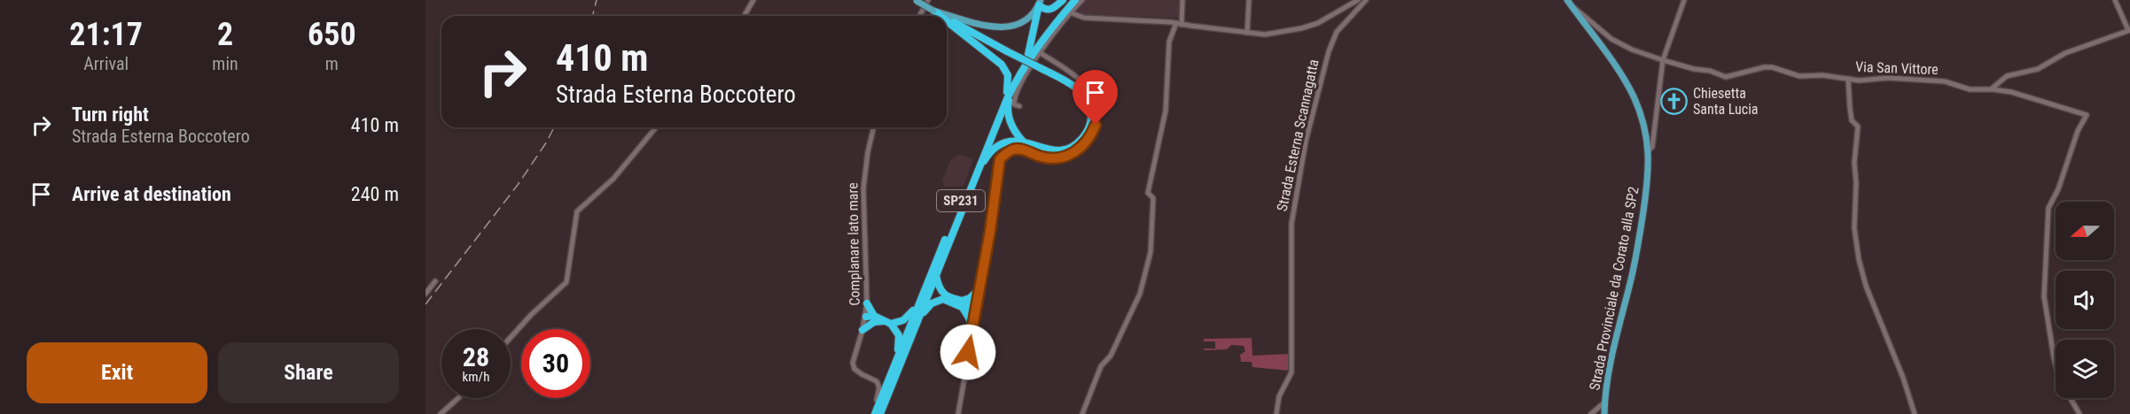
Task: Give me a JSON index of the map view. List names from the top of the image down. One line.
{"streets":{"highway":["SP231"],"main road":["Strada Provinciale da Corato alla SP2"],"street":["Via San Vittore","Strada Esterna Scannagatta","Complanare lato mare"]},"crossings":[["Via San Vittore","Strada Provinciale da Corato alla SP2"],["SP231","Complanare lato mare"]],"places":{"church":["Chiesetta Santa Lucia"]},"north":"left","page":{"eta":["21:17","Arrival","2","min","650","m"],"turn":["410 m","Strada Esterna Boccotero"],"list":[{"name":"Turn right","note":"Strada Esterna Boccotero","value":"410 m"},{"name":"Arrive at destination","value":"240 m"}],"speed":"28 km/h","limit":"30","buttons":["Exit","Share"]}}
